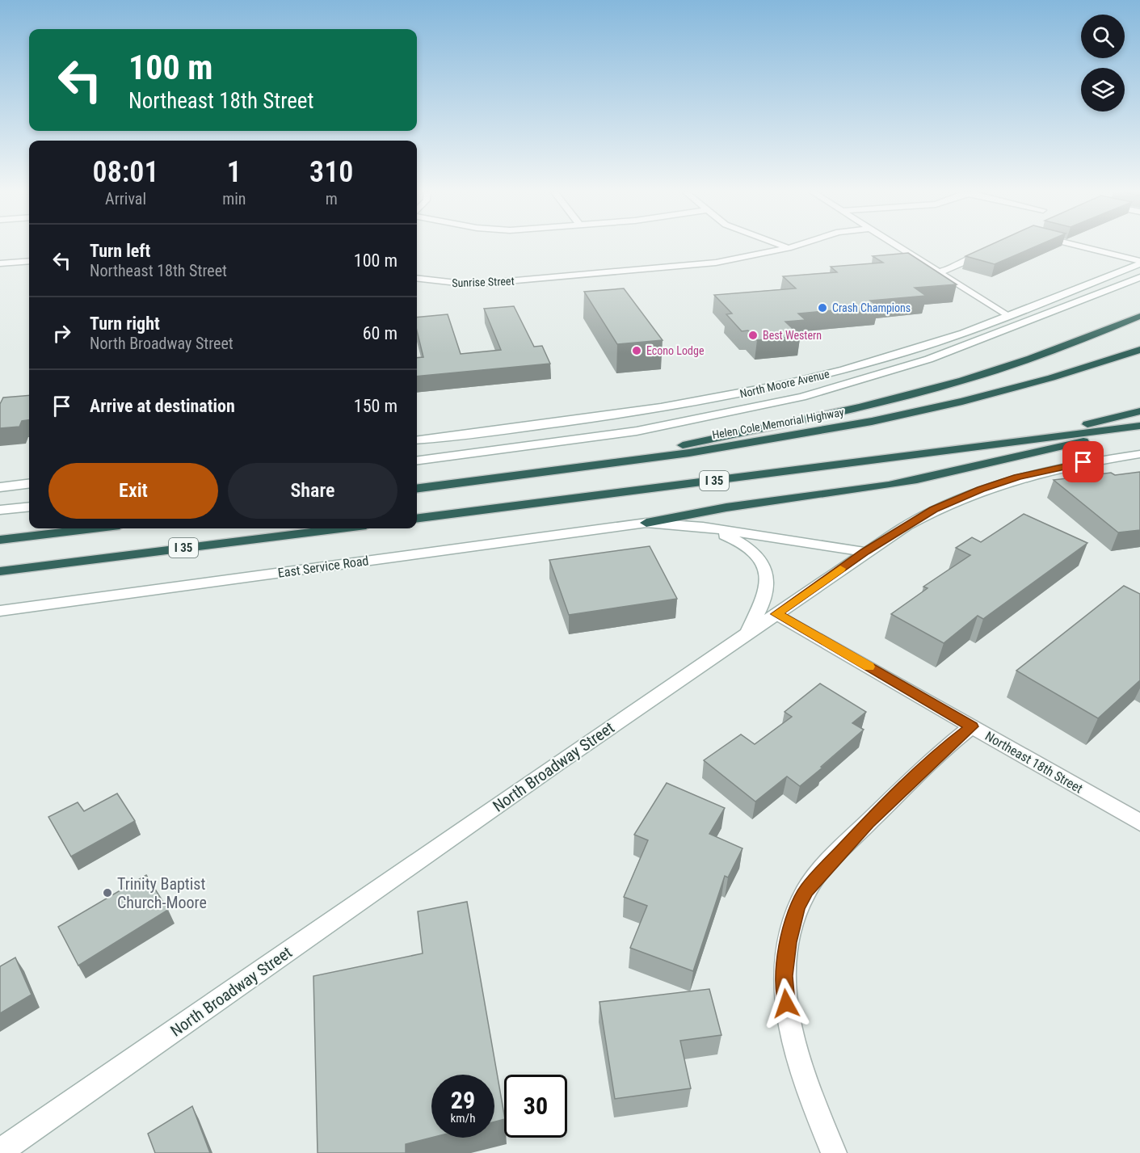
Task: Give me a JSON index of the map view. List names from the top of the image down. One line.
{"streets":{"highway":["Helen Cole Memorial Highway","I 35"],"street":["Sunrise Street","North Moore Avenue","East Service Road","Northeast 18th Street","North Broadway Street"]},"crossings":[["Northeast 18th Street","North Broadway Street"]],"places":["Crash Champions","Best Western","Econo Lodge","Trinity Baptist Church-Moore"],"page":{"turn":["100 m","Northeast 18th Street"],"eta":["08:01","Arrival","1","min","310","m"],"list":[{"name":"Turn left","note":"Northeast 18th Street","value":"100 m"},{"name":"Turn right","note":"North Broadway Street","value":"60 m"},{"name":"Arrive at destination","value":"150 m"}],"buttons":["Exit","Share"],"speed":"29 km/h","limit":"30"}}
